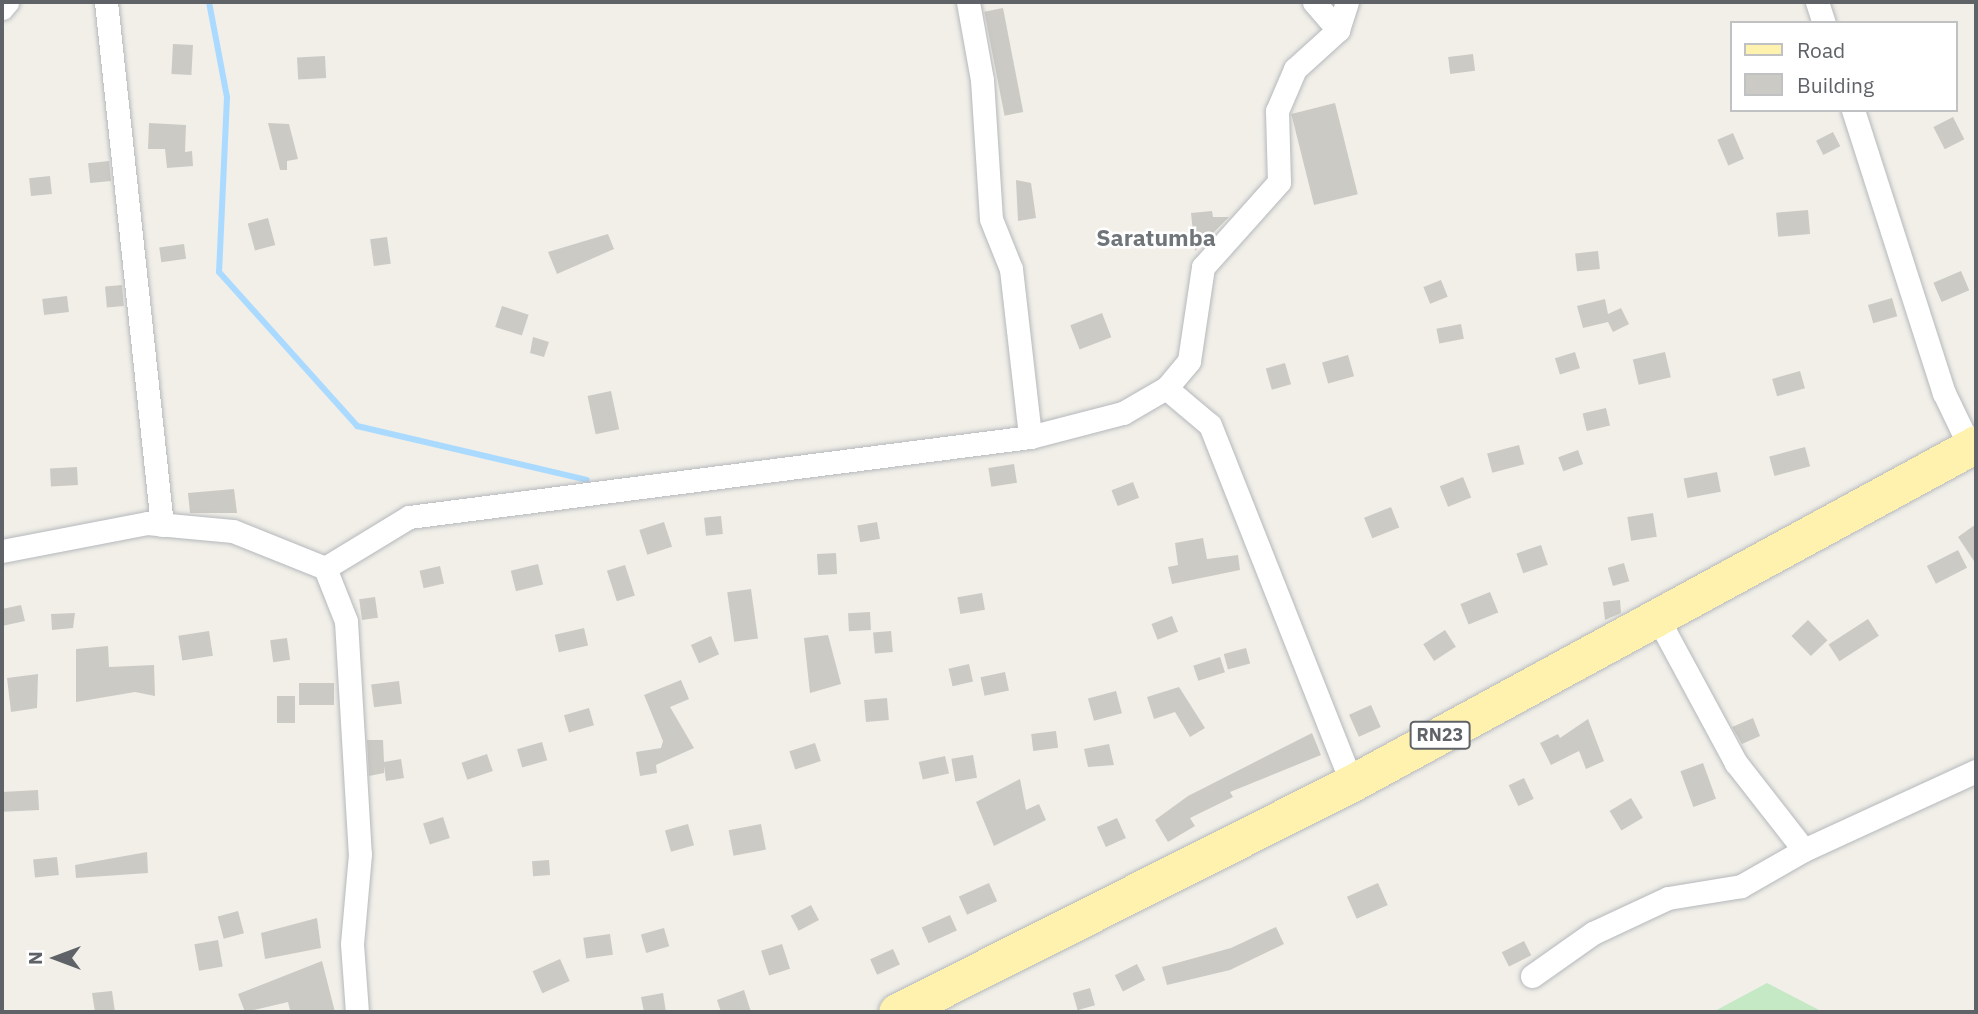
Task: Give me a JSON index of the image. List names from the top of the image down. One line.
{"streets":{"main road":["RN23"]},"districts":["Saratumba"],"legend":["Road","Building"],"north":"left"}
